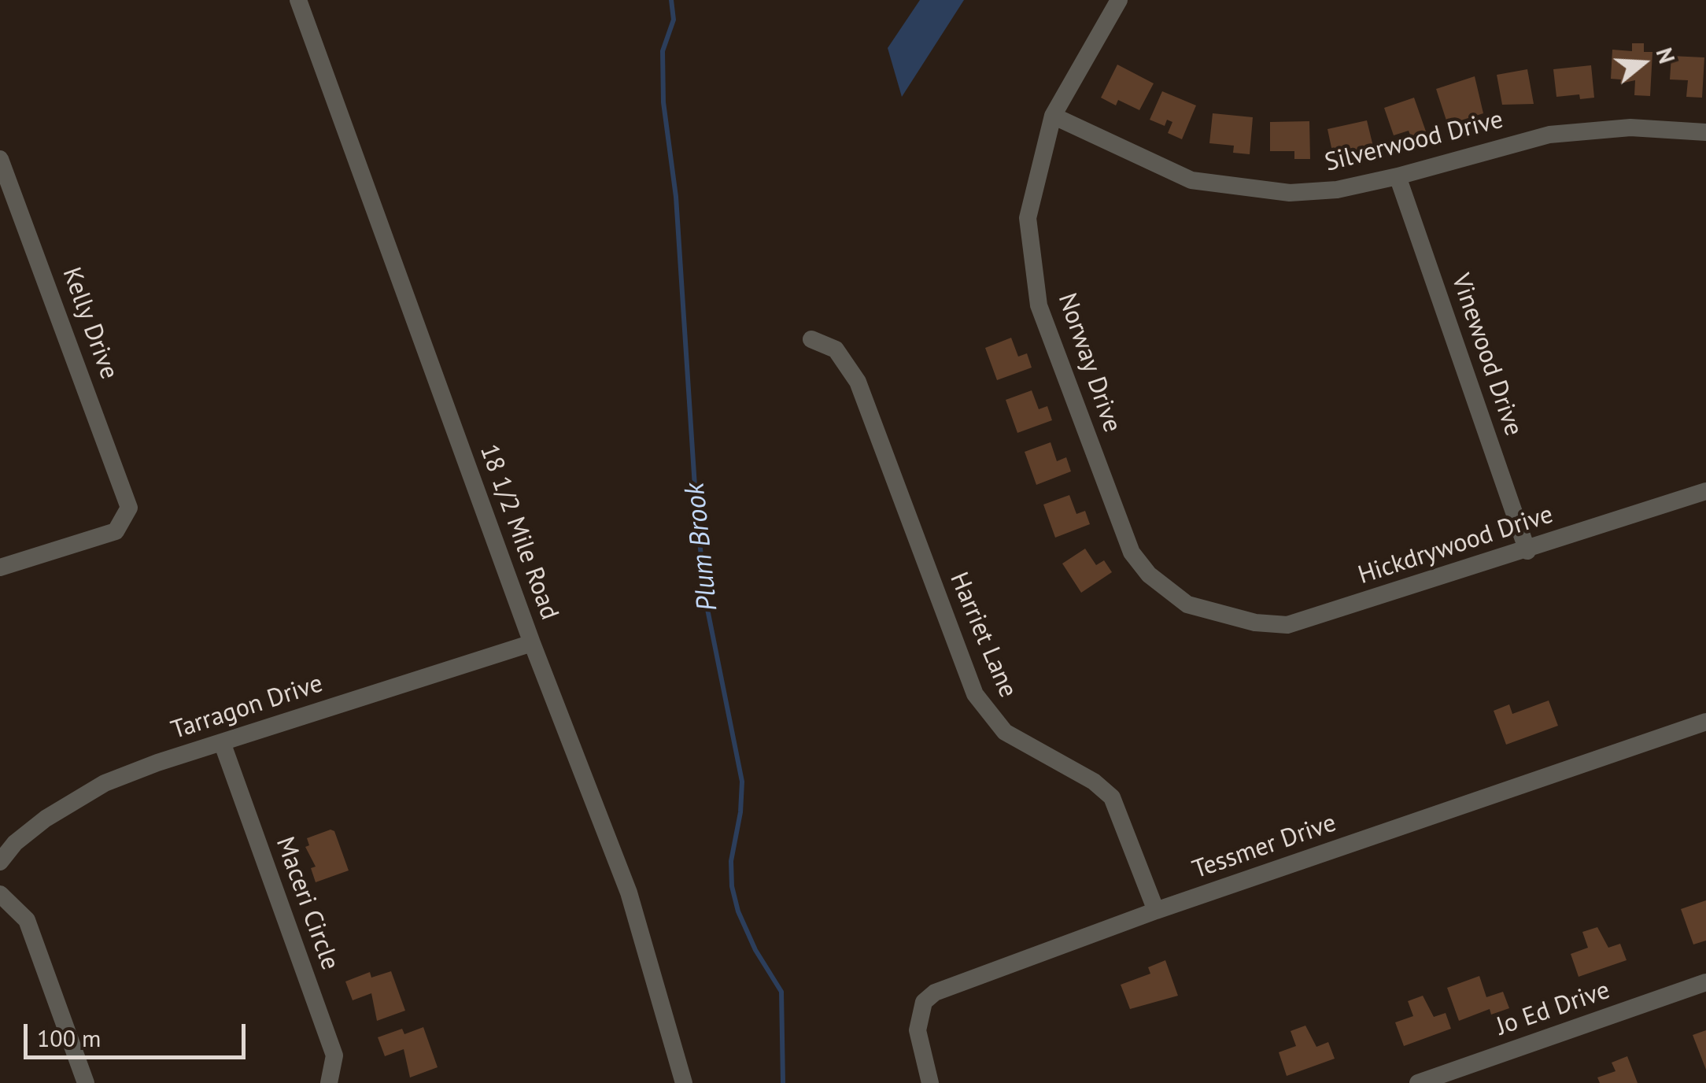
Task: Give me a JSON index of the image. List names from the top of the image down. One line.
{"streets":{"street":["Silverwood Drive","Kelly Drive","Vinewood Drive","Norway Drive","18 1/2 Mile Road","Hickdrywood Drive","Harriet Lane","Tarragon Drive","Tessmer Drive","Maceri Circle","Jo Ed Drive"]},"crossings":[["Silverwood Drive","Vinewood Drive"],["Silverwood Drive","Norway Drive"],["Vinewood Drive","Hickdrywood Drive"],["Norway Drive","Hickdrywood Drive"],["18 1/2 Mile Road","Tarragon Drive"],["Harriet Lane","Tessmer Drive"],["Tarragon Drive","Maceri Circle"]],"water":["Plum Brook"],"scale_bar":"100 m","north":"right"}
